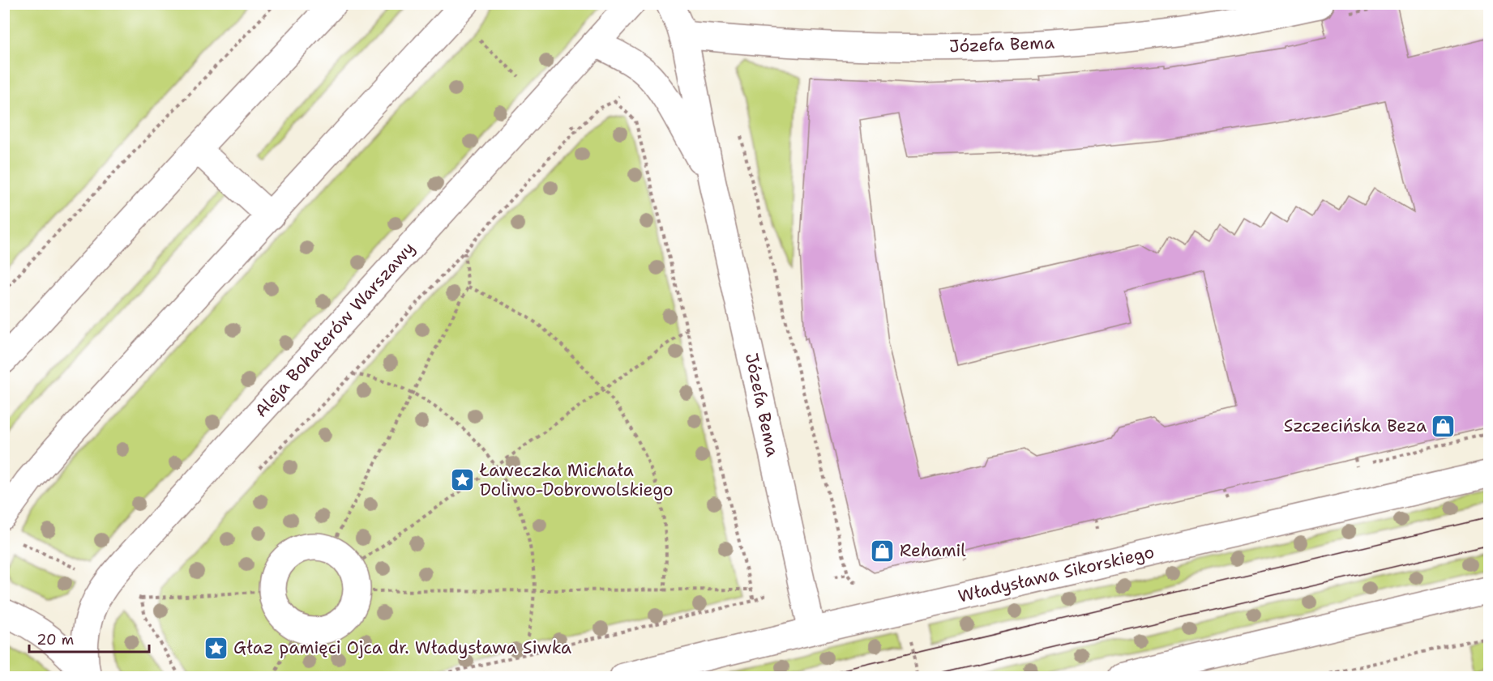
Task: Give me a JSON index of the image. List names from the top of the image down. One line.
{"streets":{"street":["Józefa Bema","Aleja Bohaterów Warszawy","Władysława Sikorskiego"]},"crossings":[["Józefa Bema","Aleja Bohaterów Warszawy"],["Józefa Bema","Władysława Sikorskiego"]],"places":{"shop":["Szczecińska Beza","Rehamil"],"place":["Ławeczka Michała Doliwo-Dobrowolskiego","Głaz pamięci Ojca dr. Władysława Siwka"]},"scale_bar":"20 m"}
